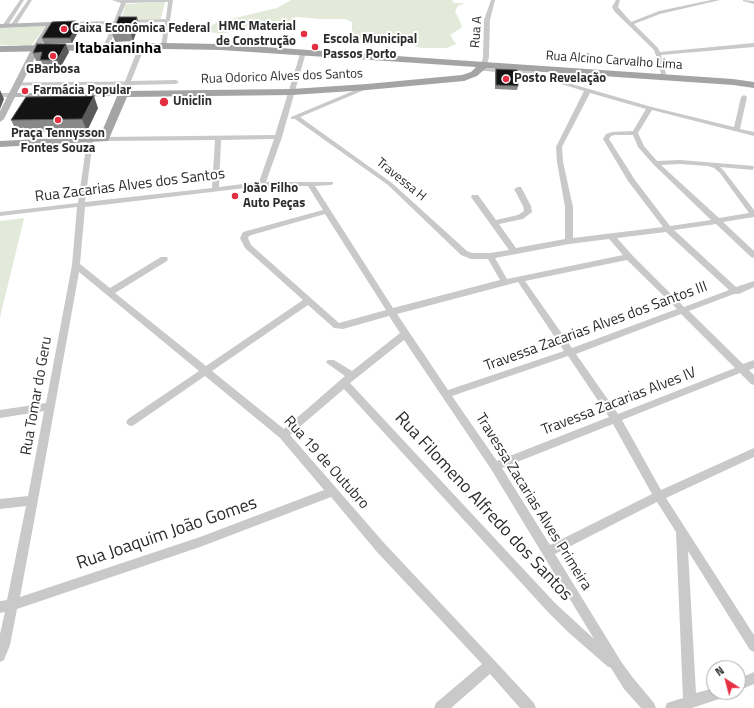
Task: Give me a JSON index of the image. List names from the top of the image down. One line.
{"streets":{"main road":["Rua Alcino Carvalho Lima","Rua Odorico Alves dos Santos"],"street":["Rua A","Travessa H","Rua Zacarias Alves dos Santos","Travessa Zacarias Alves dos Santos III","Rua Tomar do Geru","Travessa Zacarias Alves IV","Rua 19 de Outubro","Travessa Zacarias Alves Primeira","Rua Filomeno Alfredo dos Santos","Rua Joaquim João Gomes"]},"crossings":[["Rua A","Rua Alcino Carvalho Lima"],["Rua A","Rua Odorico Alves dos Santos"],["Rua Alcino Carvalho Lima","Rua Odorico Alves dos Santos"],["Rua Zacarias Alves dos Santos","Rua Tomar do Geru"],["Rua Zacarias Alves dos Santos","Travessa Zacarias Alves Primeira"],["Travessa Zacarias Alves dos Santos III","Travessa Zacarias Alves Primeira"],["Rua Tomar do Geru","Rua 19 de Outubro"],["Rua Tomar do Geru","Rua Joaquim João Gomes"],["Travessa Zacarias Alves IV","Travessa Zacarias Alves Primeira"],["Rua 19 de Outubro","Rua Joaquim João Gomes"],["Travessa Zacarias Alves Primeira","Rua Filomeno Alfredo dos Santos"]],"districts":["Itabaianinha"],"places":["Caixa Econômica Federal","HMC Material de Construção","Escola Municipal Passos Porto","GBarbosa","Posto Revelação","Farmácia Popular","Uniclin","Praça Tennysson Fontes Souza","João Filho Auto Peças"],"north":"top left"}
